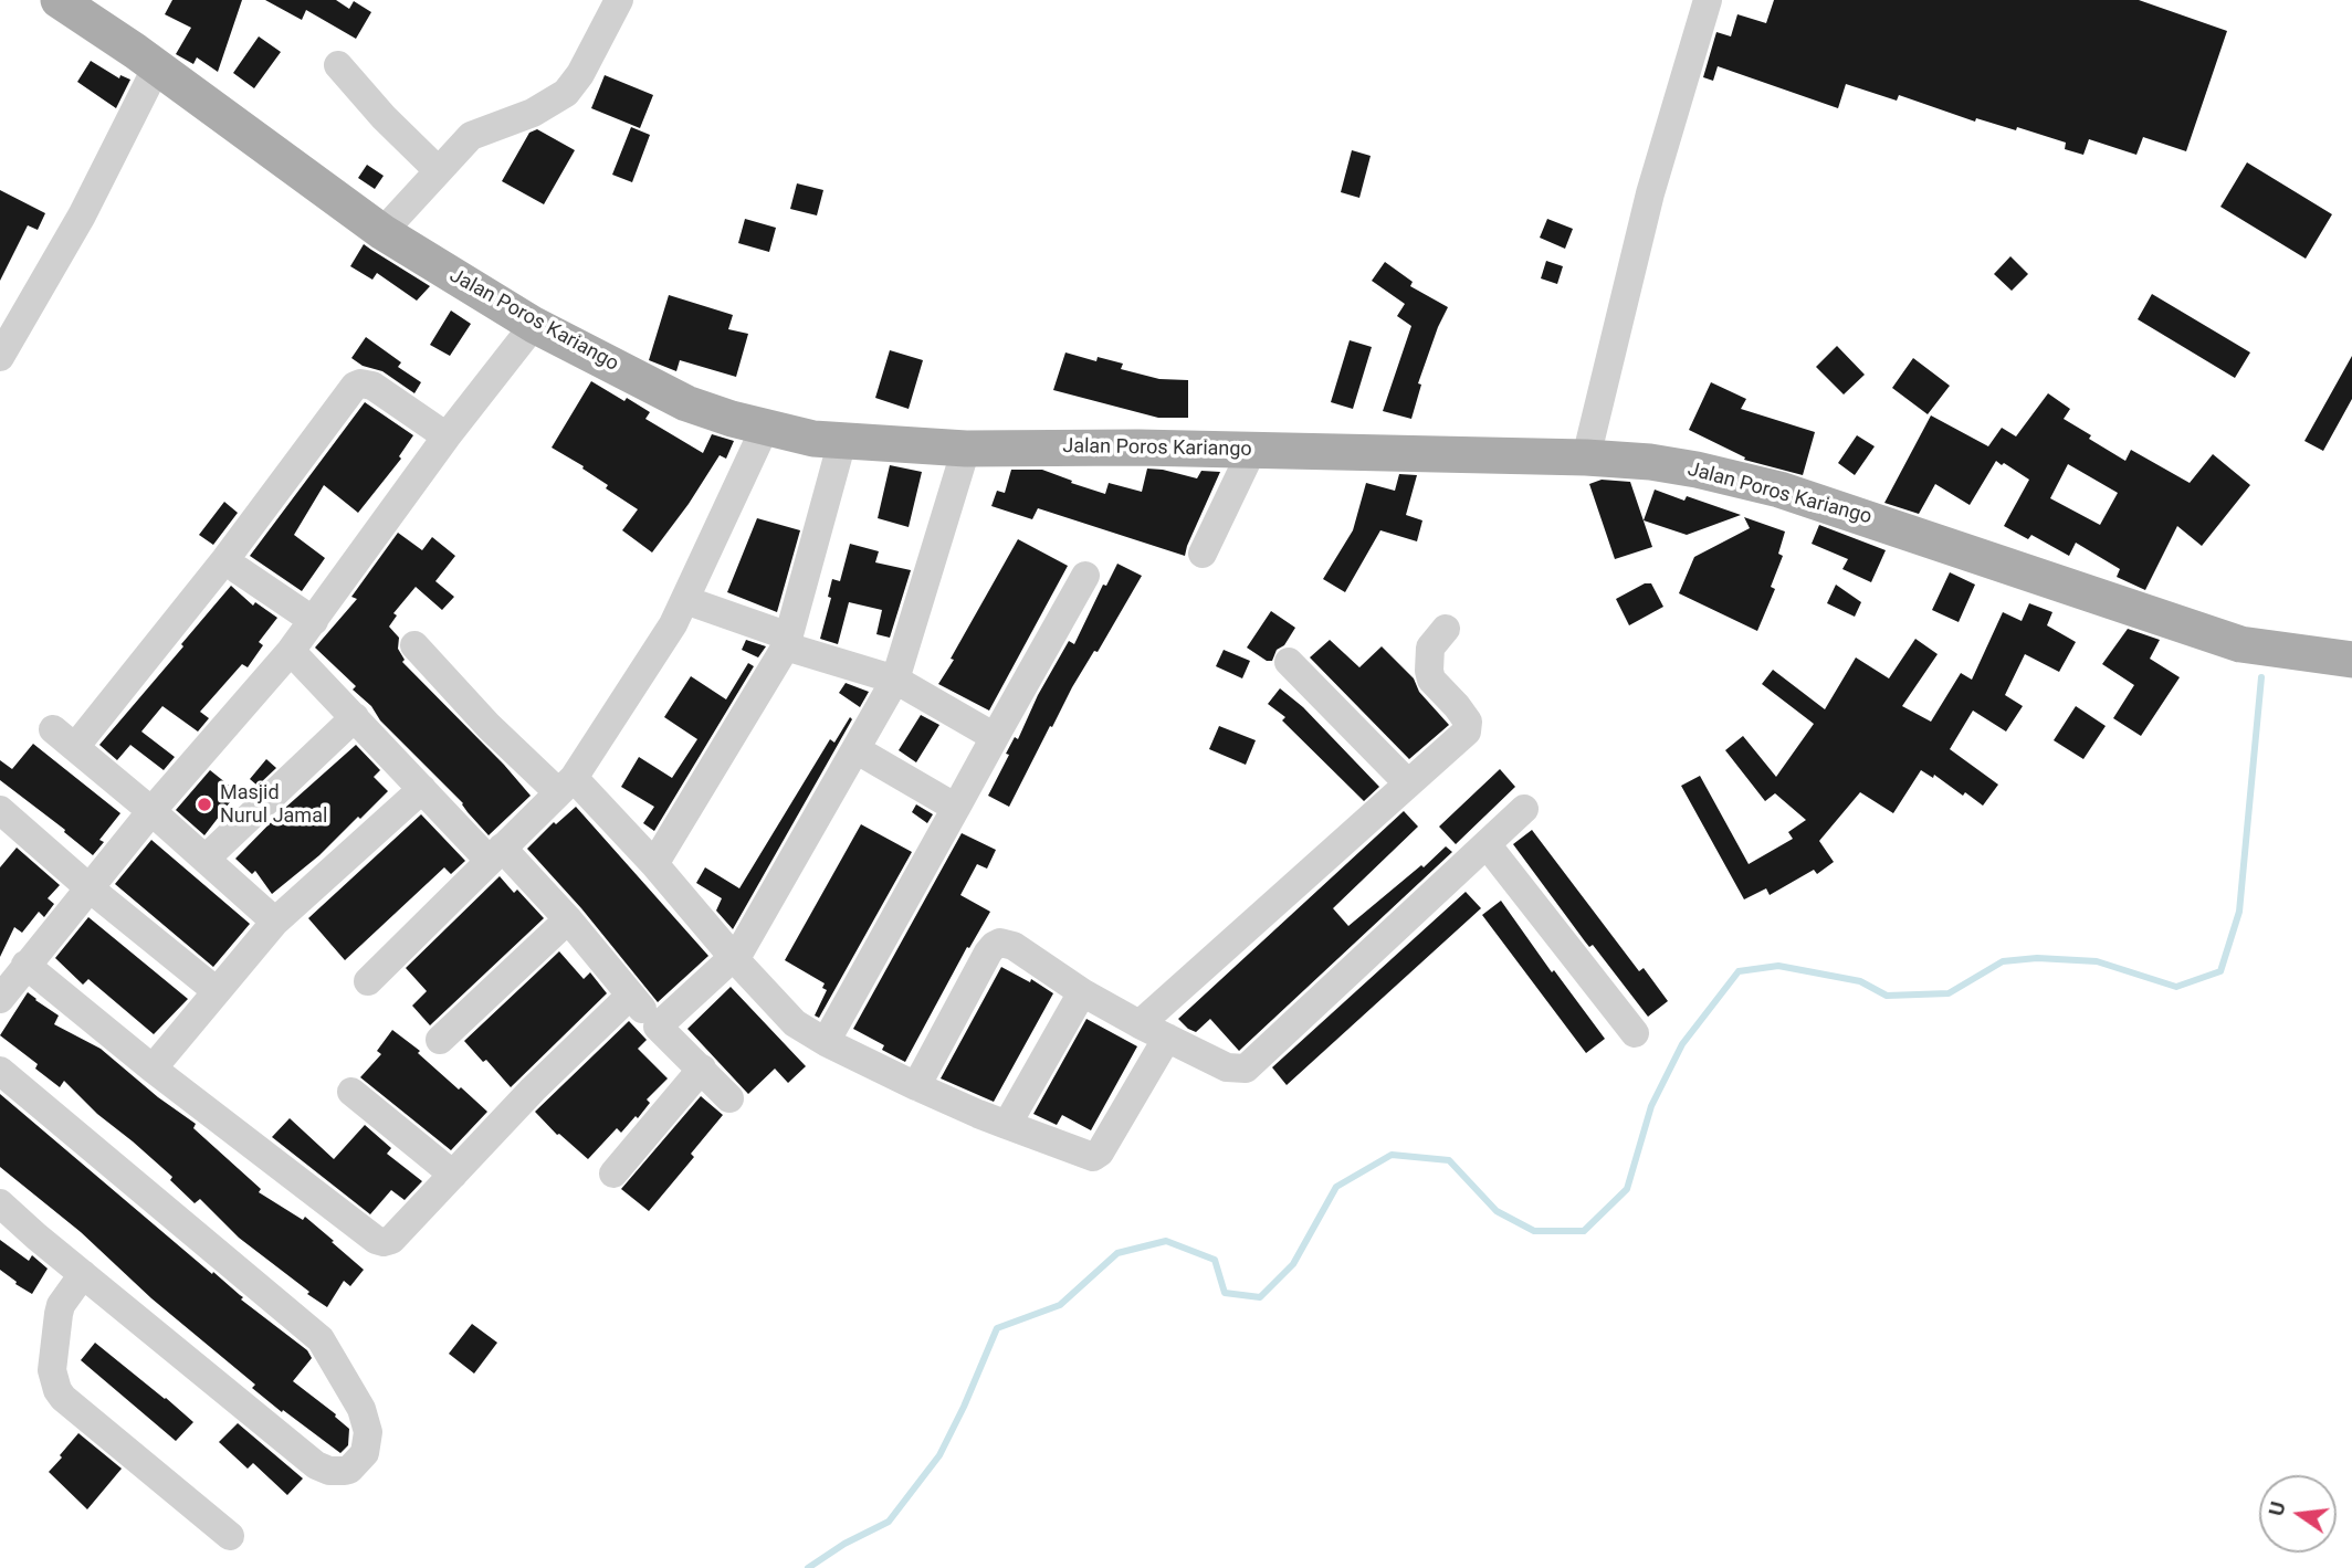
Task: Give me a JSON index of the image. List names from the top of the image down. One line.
{"streets":{"main road":["Jalan Poros Kariango"]},"places":["Masjid Nurul Jamal"],"north":"left"}
